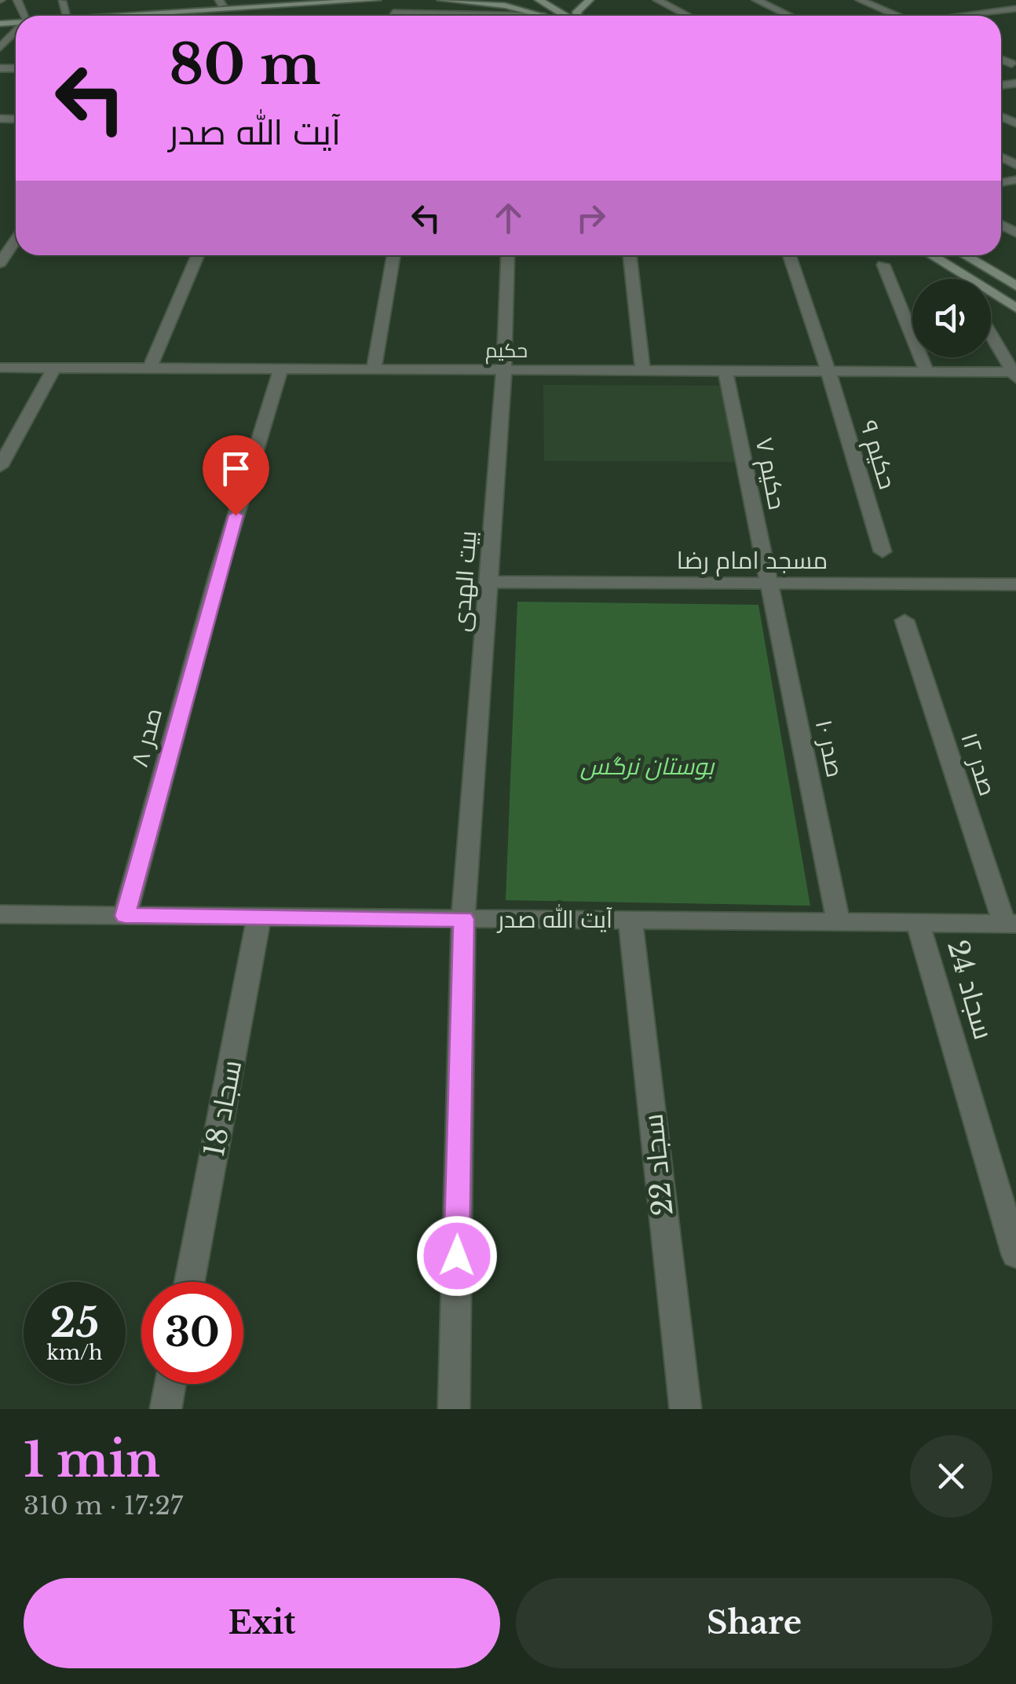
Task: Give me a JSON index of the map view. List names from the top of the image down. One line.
{"streets":{"street":["حکیم","حکیم ۹","حکیم ۷","مسجد امام رضا","بیت الهدی","صدر ۸","صدر ۱۰","صدر ۱۲","آیت الله صدر","سجاد 24","سجاد 18","سجاد 22"]},"crossings":[["حکیم","حکیم ۹"],["حکیم","حکیم ۷"],["حکیم","بیت الهدی"],["حکیم","صدر ۸"],["حکیم ۷","مسجد امام رضا"],["حکیم ۷","صدر ۱۰"],["مسجد امام رضا","بیت الهدی"],["مسجد امام رضا","صدر ۱۰"],["بیت الهدی","آیت الله صدر"],["صدر ۸","آیت الله صدر"],["صدر ۱۰","آیت الله صدر"],["صدر ۱۲","آیت الله صدر"],["آیت الله صدر","سجاد 24"],["آیت الله صدر","سجاد 18"],["آیت الله صدر","سجاد 22"]],"parks":["بوستان نرگس"],"page":{"turn":["80 m","آیت الله صدر"],"speed":"25 km/h","limit":"30","heading":["1 min","310 m · 17:27"],"buttons":["Exit","Share"]}}
